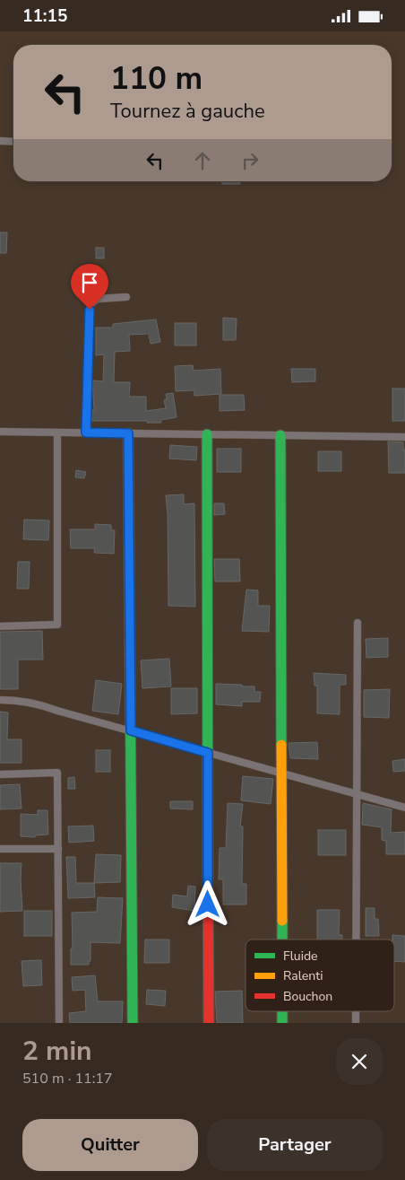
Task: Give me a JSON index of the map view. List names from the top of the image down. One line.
{"legend":["Fluide","Ralenti","Bouchon"],"page":{"status":"11:15","turn":["110 m","Tournez à gauche"],"heading":["2 min","510 m · 11:17"],"buttons":["Quitter","Partager"]}}
